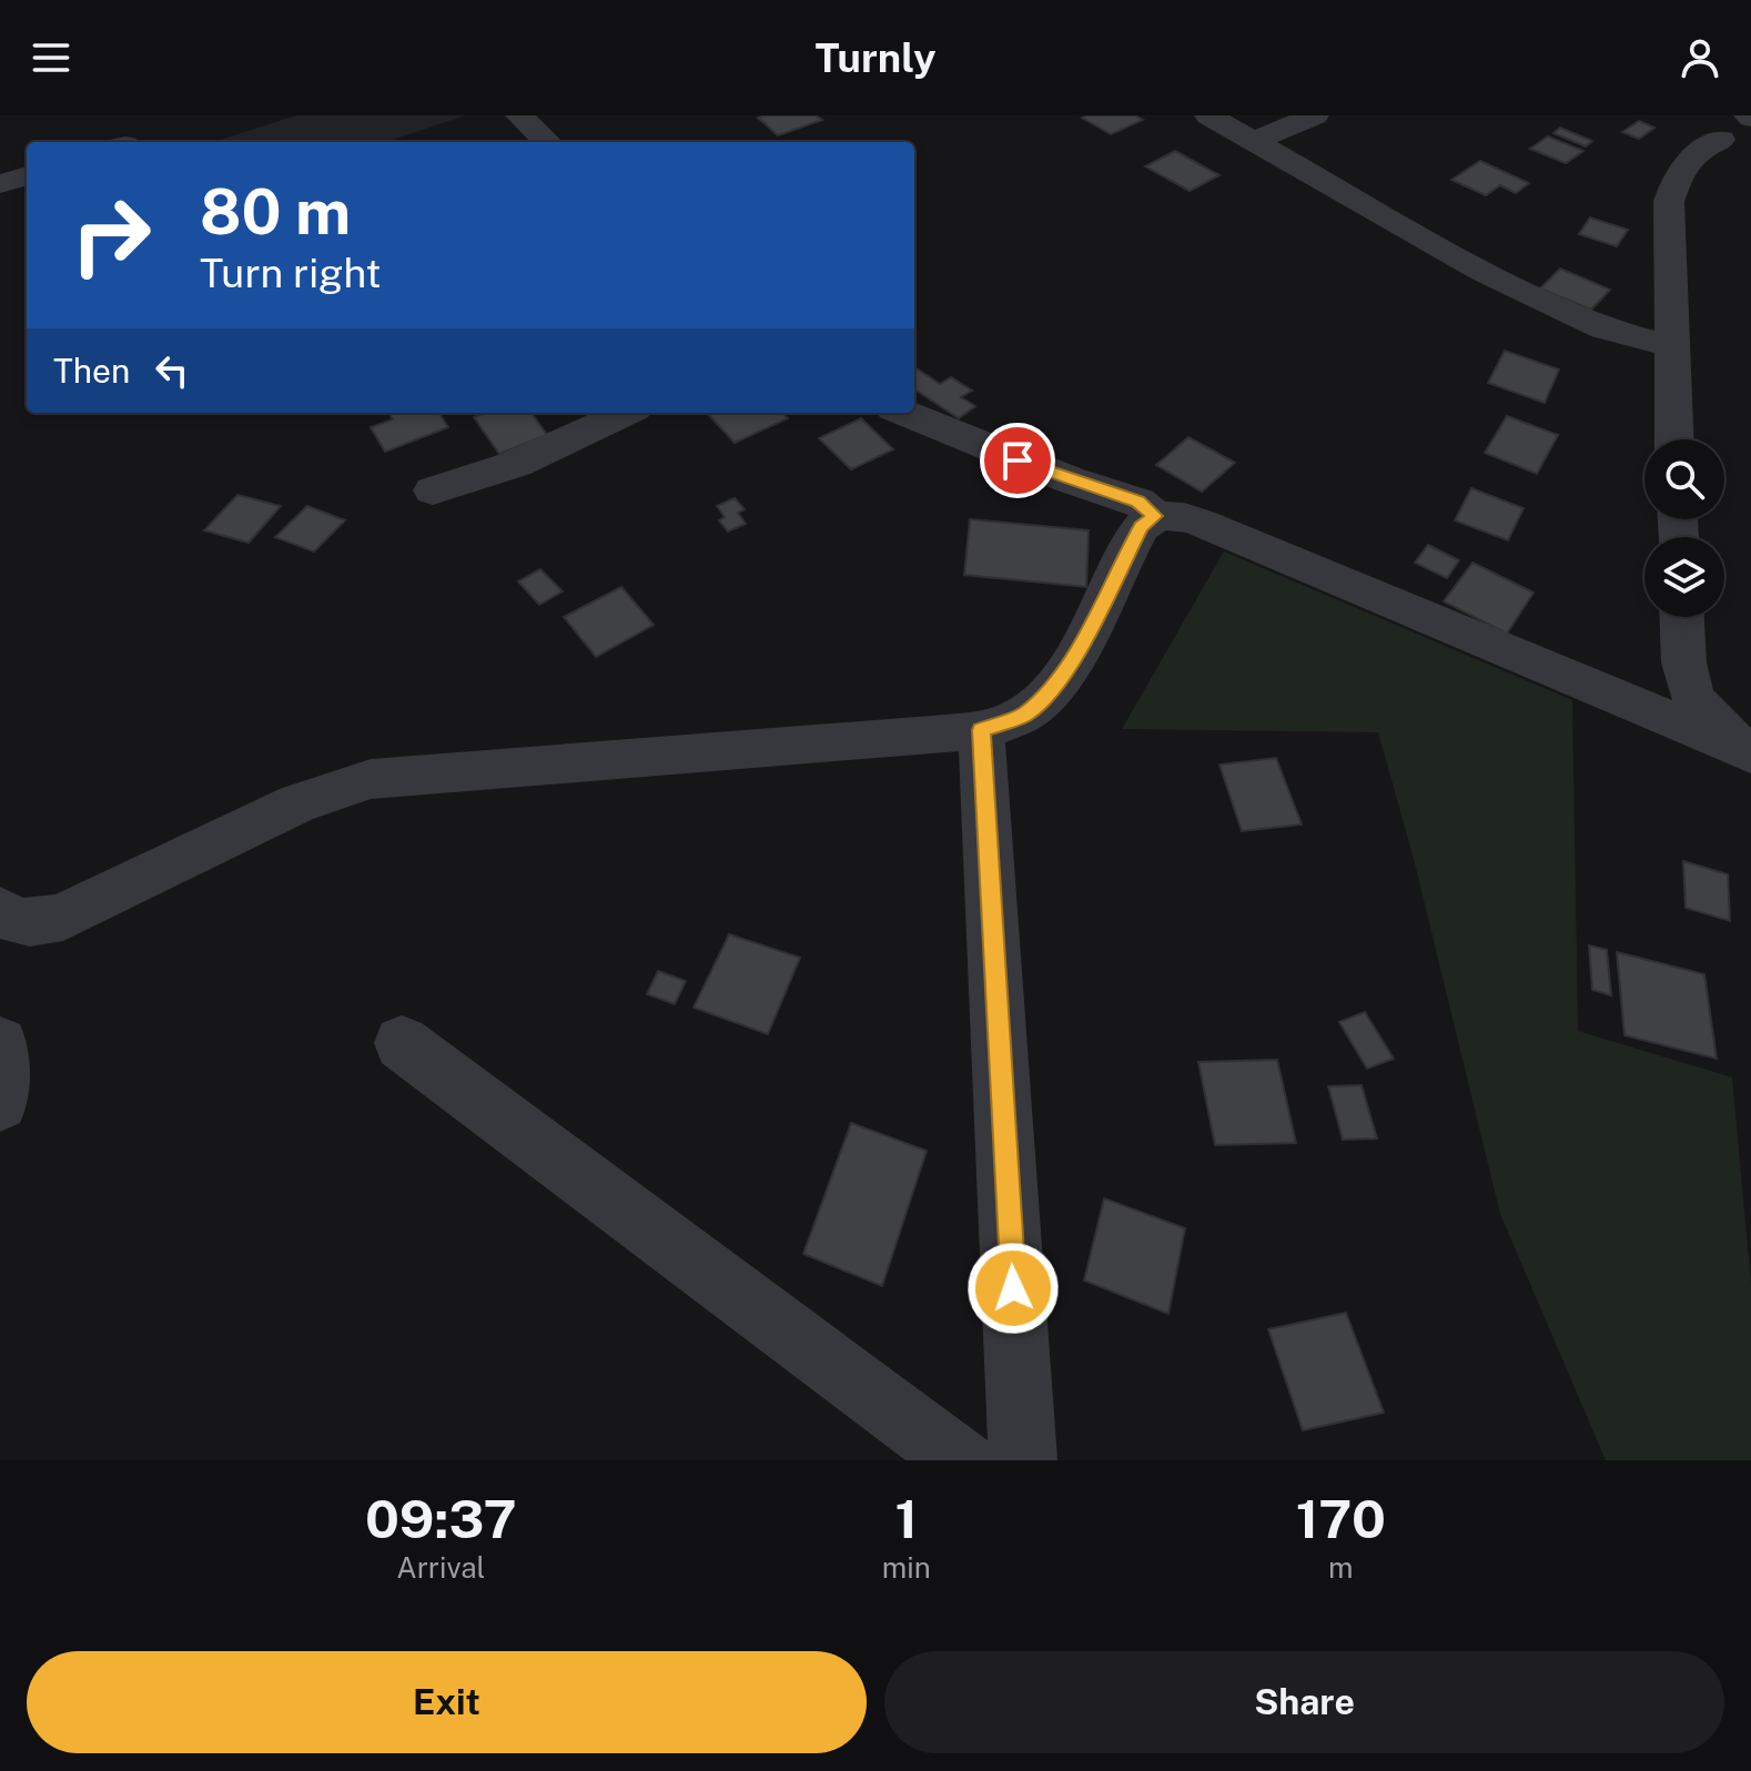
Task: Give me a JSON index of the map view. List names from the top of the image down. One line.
{"page":{"header":"Turnly","turn":["80 m","Turn right"],"then":"Then","eta":["09:37","Arrival","1","min","170","m"],"buttons":["Exit","Share"]}}
